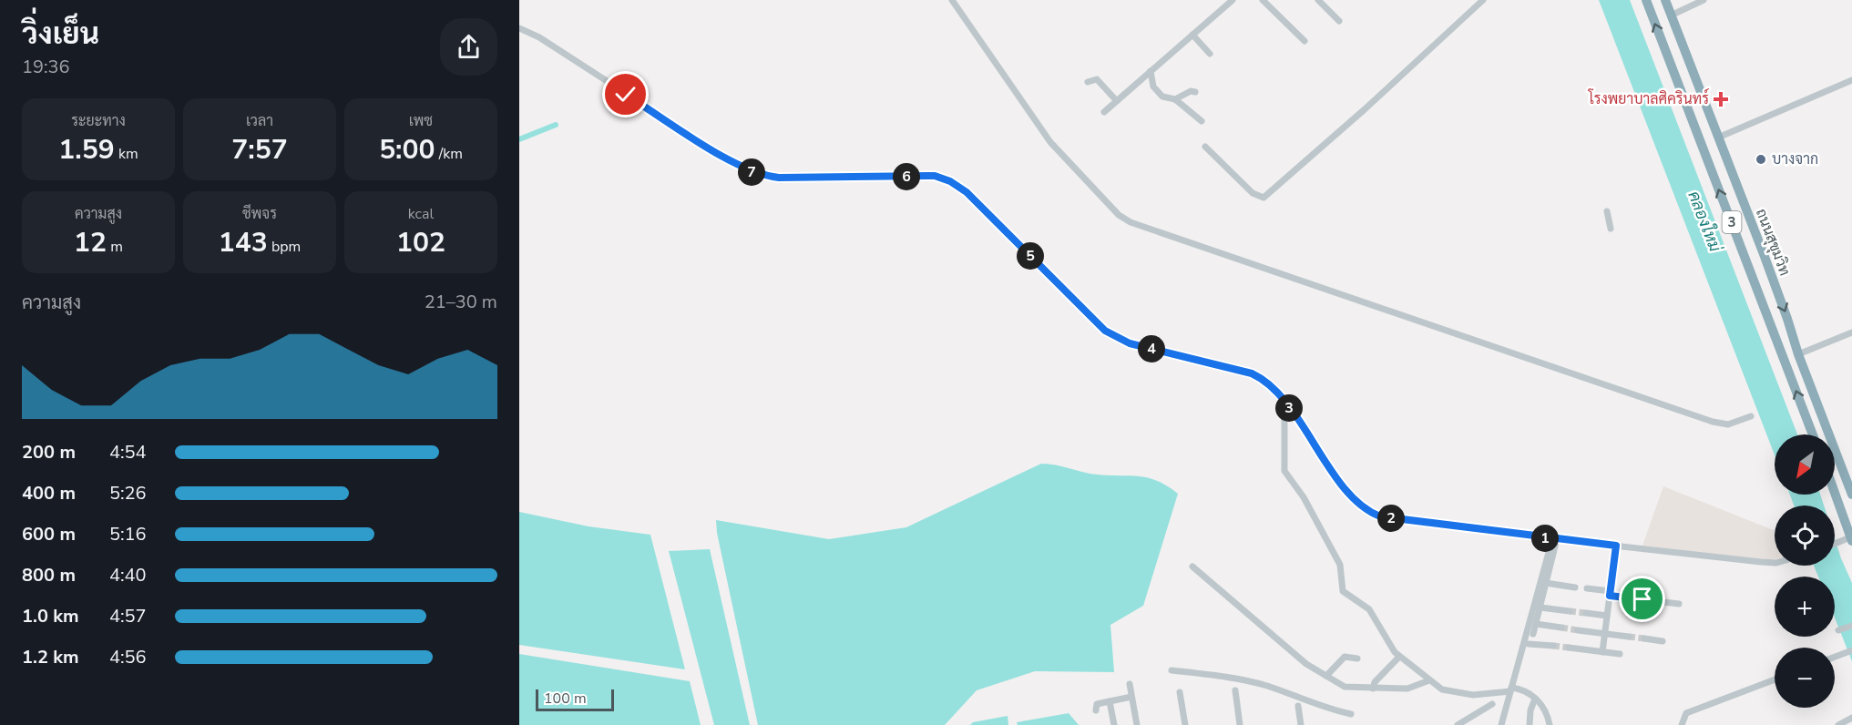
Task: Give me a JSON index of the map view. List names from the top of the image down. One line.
{"streets":{"highway":["3","ถนนสุขุมวิท"]},"water":["คลองใหม่"],"places":{"health":["โรงพยาบาลศิครินทร์"],"other":["บางจาก"]},"scale_bar":"100 m","north":"bottom left","page":{"heading":["วิ่งเย็น","19:36"],"stats":[["ระยะทาง","1.59 km"],["เวลา","7:57"],["เพซ","5:00 /km"],["ความสูง","12 m"],["ชีพจร","143 bpm"],["kcal","102"]],"pins":["7","6","5","4","3","2","1"],"chart":["ความสูง","21–30 m"],"list":[{"name":"200 m","note":"4:54"},{"name":"400 m","note":"5:26"},{"name":"600 m","note":"5:16"},{"name":"800 m","note":"4:40"},{"name":"1.0 km","note":"4:57"},{"name":"1.2 km","note":"4:56"}],"map_buttons":["+","−"],"scale":"100 m"}}
